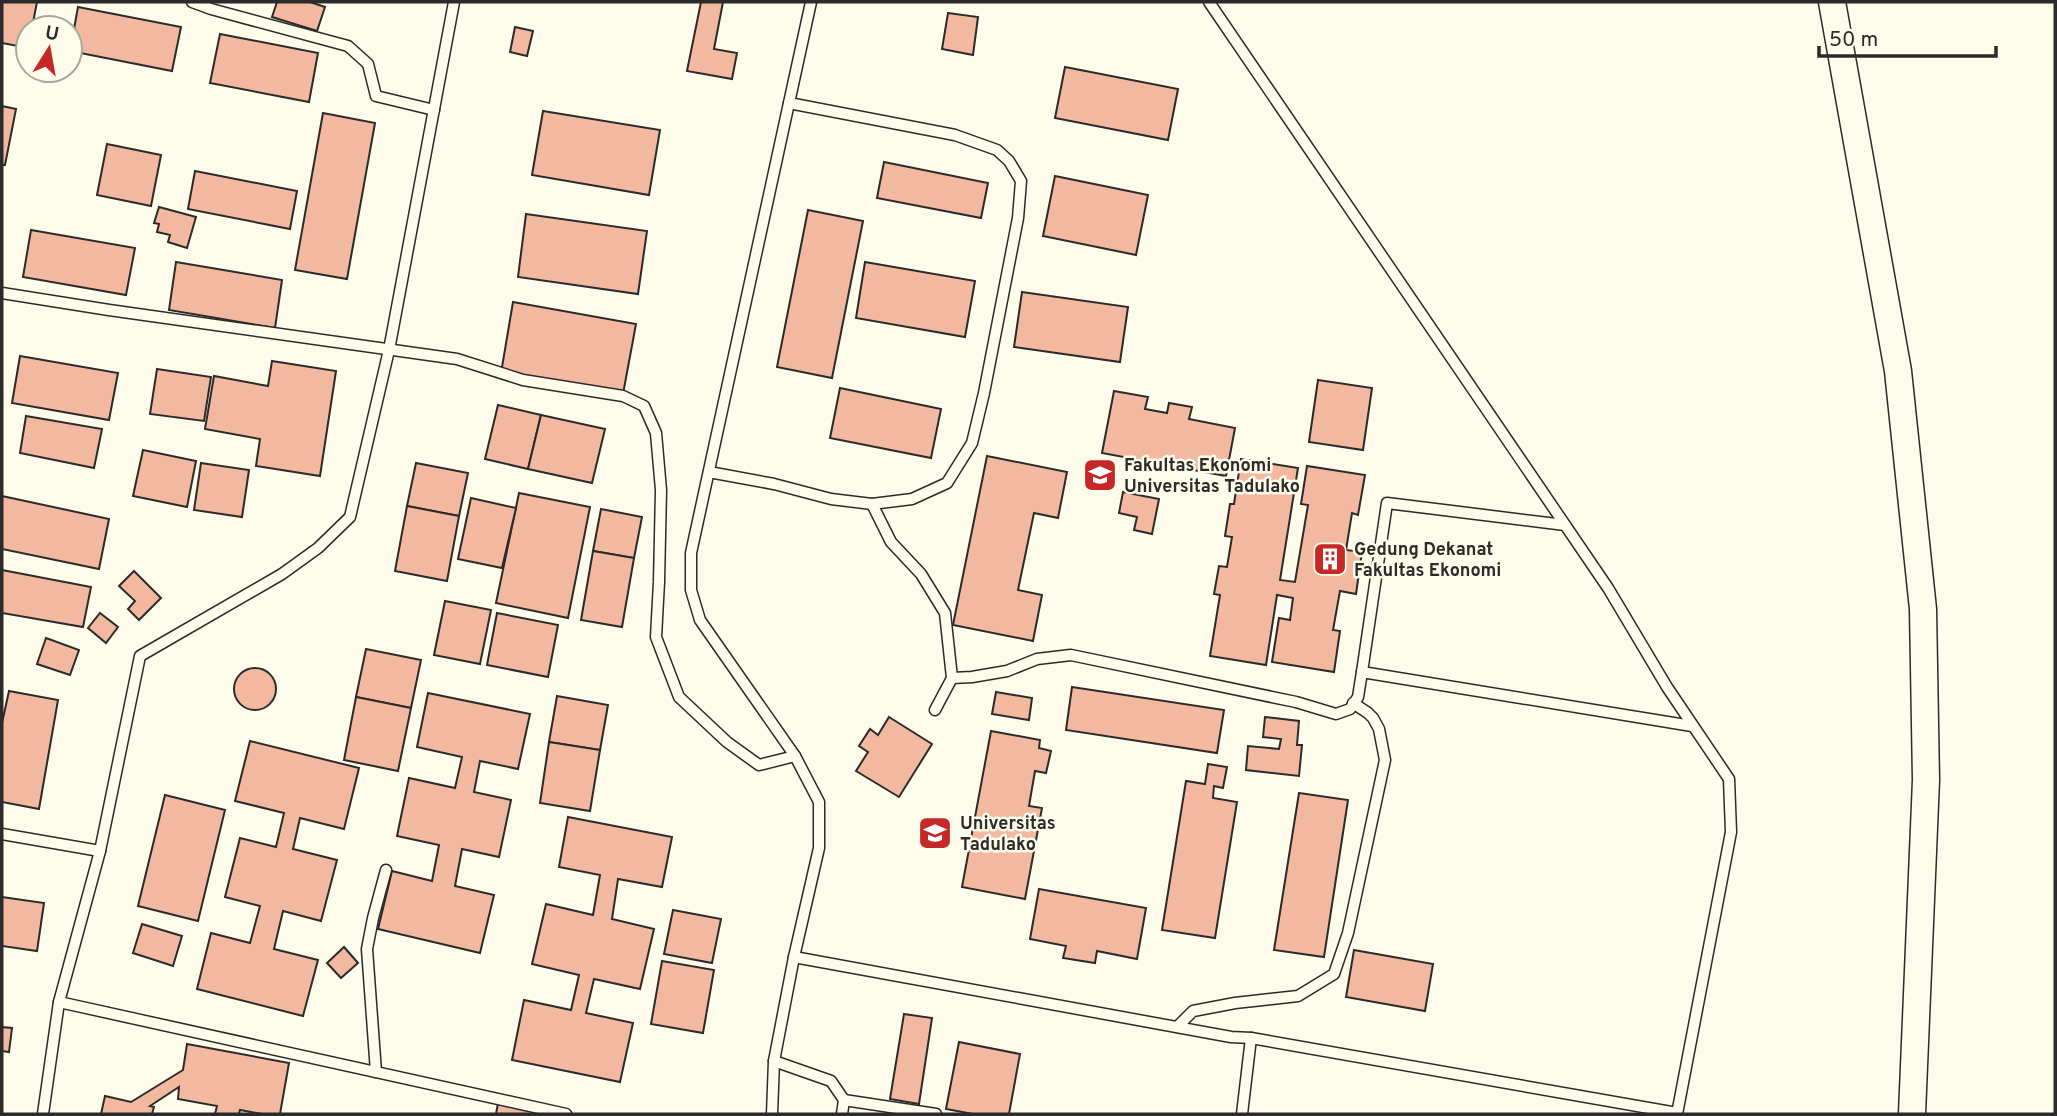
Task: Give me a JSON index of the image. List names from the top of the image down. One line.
{"places":{"school or university":["Fakultas Ekonomi Universitas Tadulako","Universitas Tadulako"],"building":["Gedung Dekanat Fakultas Ekonomi"]},"scale_bar":"50 m","north":"top"}
